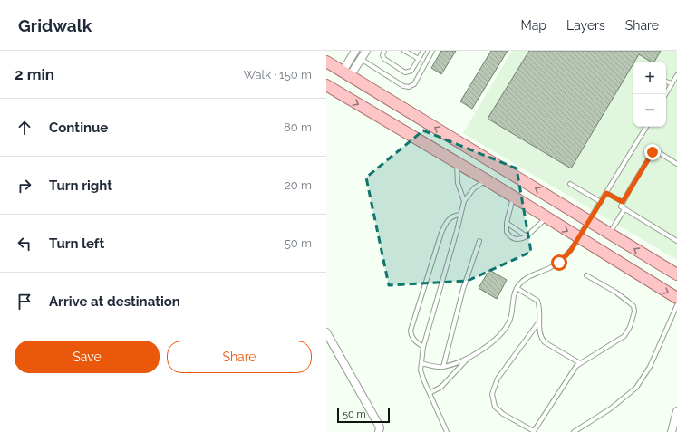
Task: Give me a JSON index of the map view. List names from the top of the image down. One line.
{"scale_bar":"50 m","page":{"header":"Gridwalk","nav":["Map","Layers","Share"],"heading":["2 min","Walk · 150 m"],"map_buttons":["+","−"],"list":[["Continue","80 m"],["Turn right","20 m"],["Turn left","50 m"],"Arrive at destination"],"buttons":["Save","Share"],"scale":"50 m"}}
